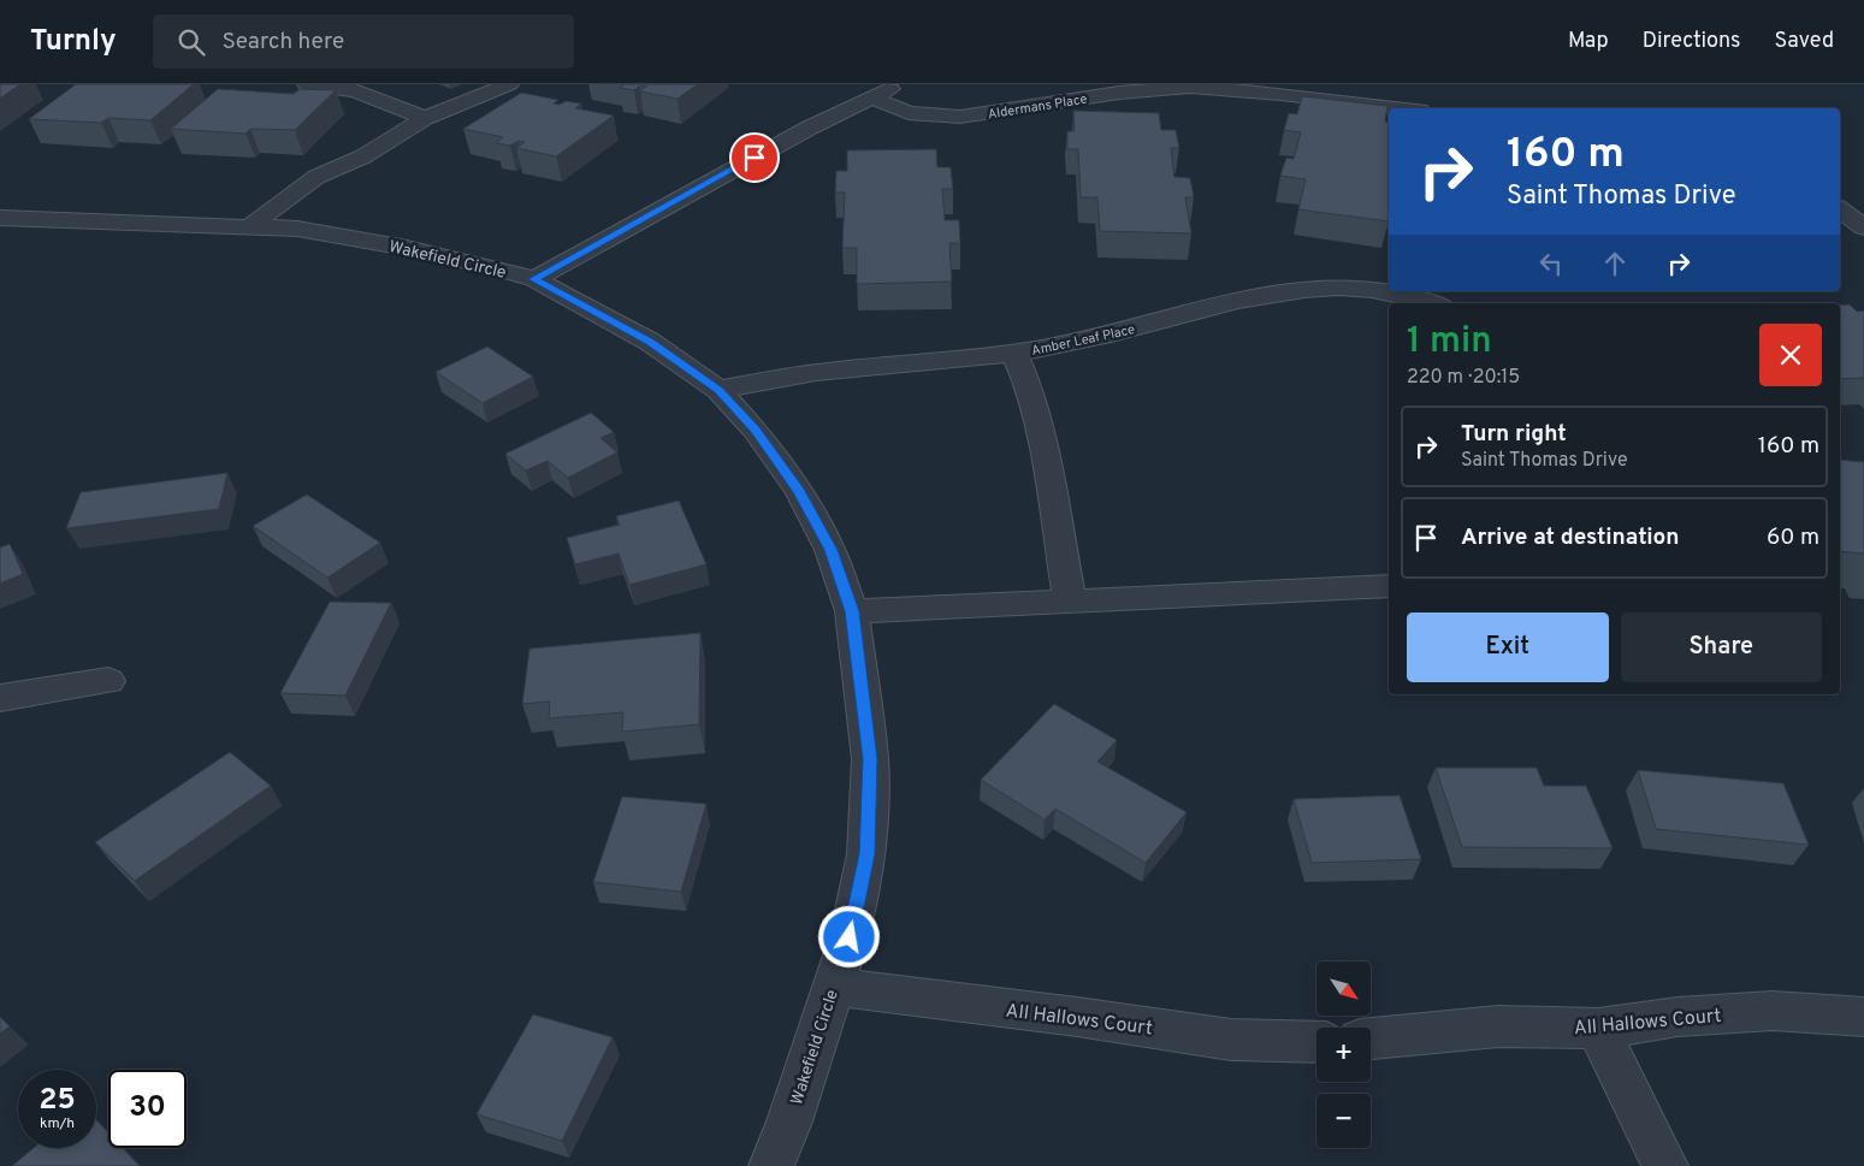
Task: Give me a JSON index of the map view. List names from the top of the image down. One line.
{"streets":{"street":["Aldermans Place","Wakefield Circle","Amber Leaf Place","All Hallows Court"]},"crossings":[["Wakefield Circle","Amber Leaf Place"],["Wakefield Circle","All Hallows Court"]],"north":"bottom right","page":{"header":"Turnly","search":"Search here","nav":["Map","Directions","Saved"],"turn":["160 m","Saint Thomas Drive"],"heading":["1 min","220 m · 20:15"],"list":[{"name":"Turn right","note":"Saint Thomas Drive","value":"160 m"},{"name":"Arrive at destination","value":"60 m"}],"buttons":["Exit","Share"],"map_buttons":["+","−"],"speed":"25 km/h","limit":"30"}}
